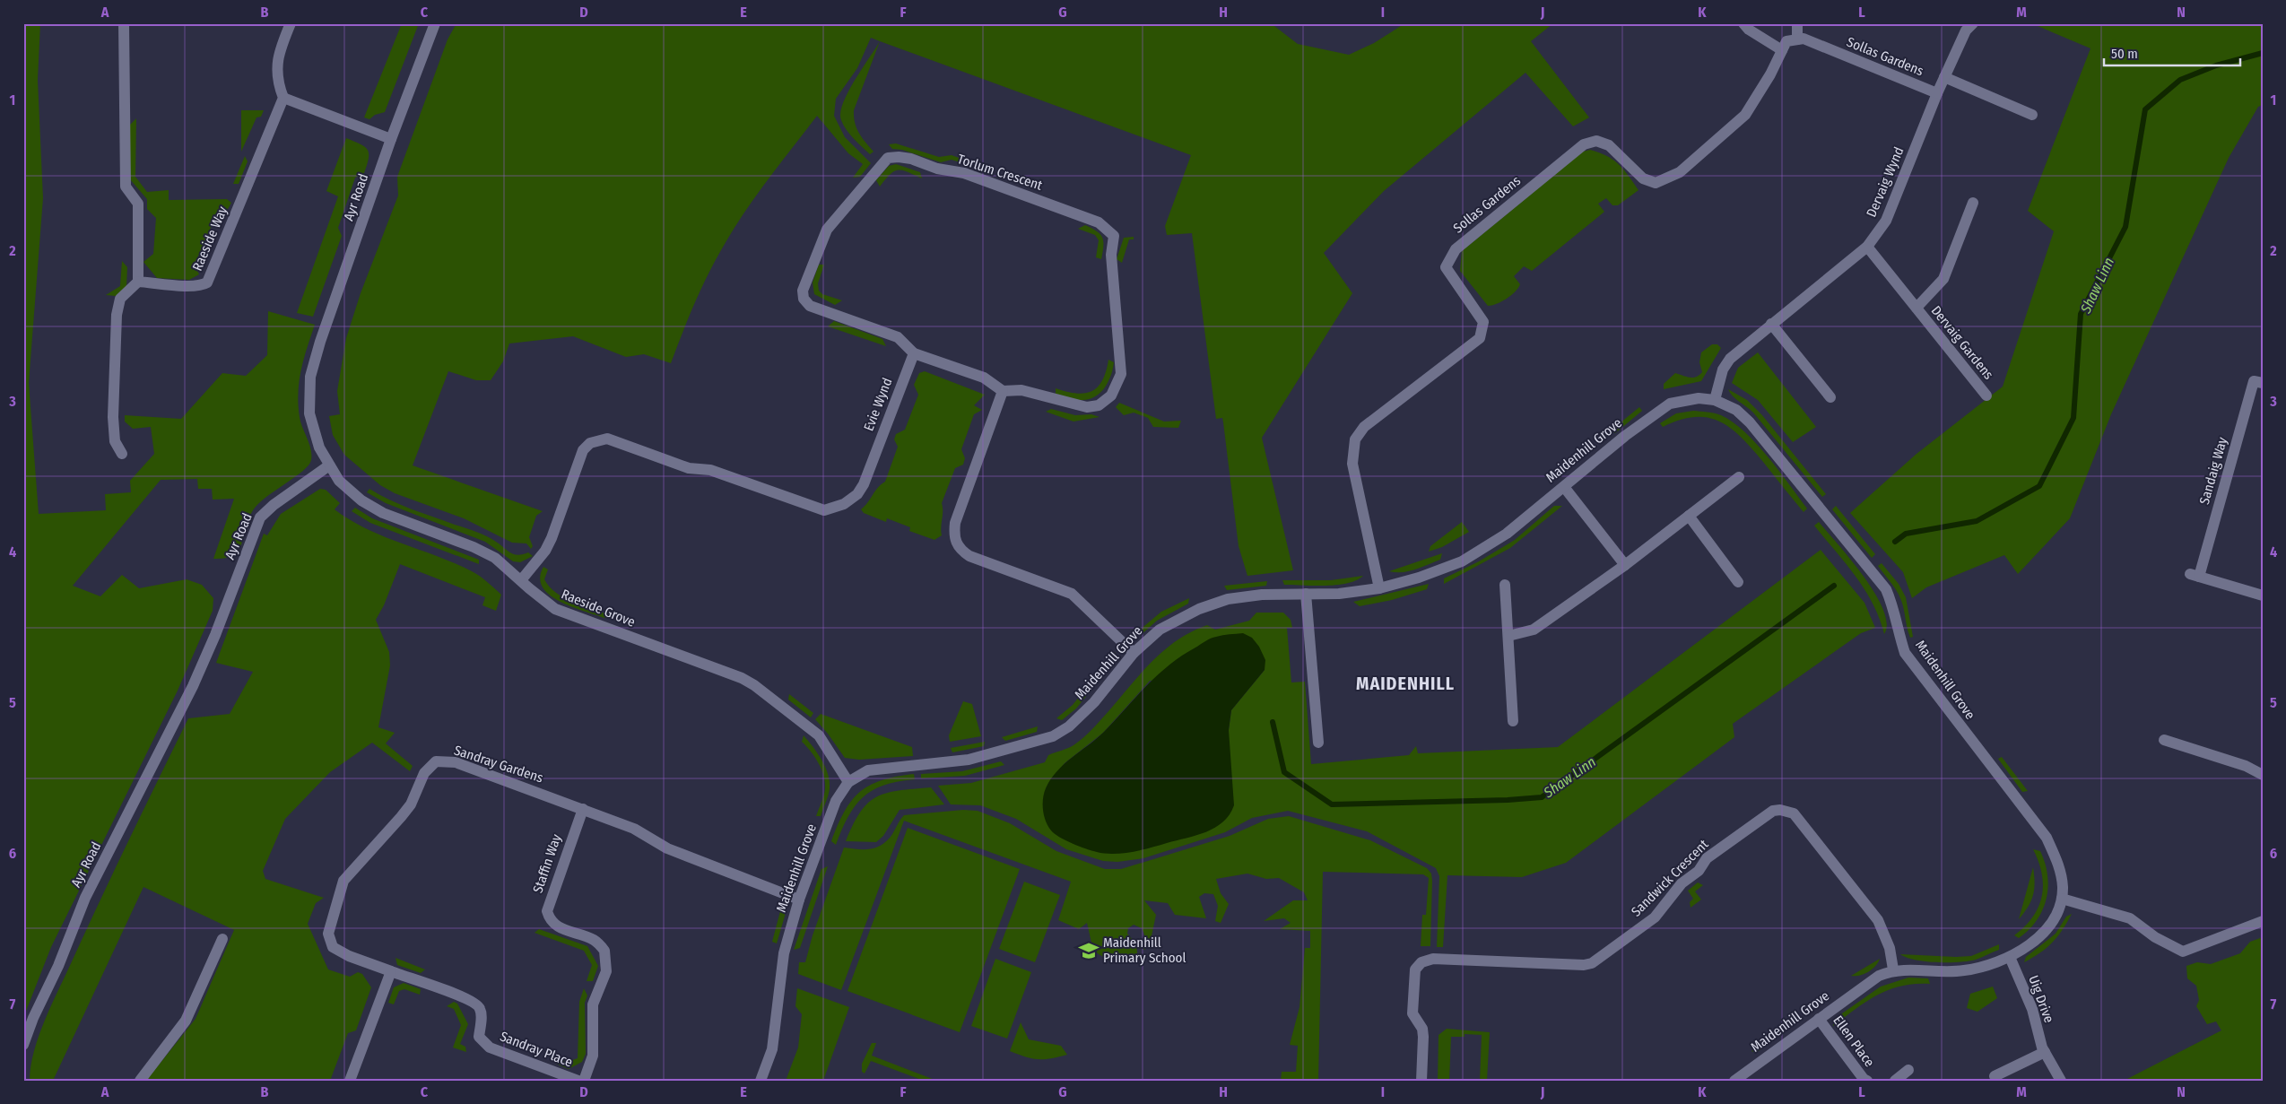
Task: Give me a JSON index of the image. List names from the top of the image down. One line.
{"streets":{"street":["Sollas Gardens","Torlum Crescent","Dervaig Wynd","Ayr Road","Raeside Way","Dervaig Gardens","Evie Wynd","Maidenhill Grove","Sandaig Way","Raeside Grove","Sandray Gardens","Staffin Way","Sandwick Crescent","Uig Drive","Ellen Place","Sandray Place"]},"crossings":[["Sollas Gardens","Dervaig Wynd"],["Sollas Gardens","Maidenhill Grove"],["Torlum Crescent","Evie Wynd"],["Dervaig Wynd","Dervaig Gardens"],["Dervaig Wynd","Maidenhill Grove"],["Ayr Road","Raeside Grove"],["Evie Wynd","Raeside Grove"],["Maidenhill Grove","Raeside Grove"],["Maidenhill Grove","Sandray Gardens"],["Maidenhill Grove","Sandwick Crescent"],["Maidenhill Grove","Uig Drive"],["Maidenhill Grove","Ellen Place"],["Sandray Gardens","Staffin Way"],["Sandray Gardens","Sandray Place"]],"districts":["MAIDENHILL"],"water":["Shaw Linn"],"places":{"school or university":["Maidenhill Primary School"]},"scale_bar":"50 m","grid":{"columns":["A","B","C","D","E","F","G","H","I","J","K","L","M","N"],"rows":["1","2","3","4","5","6","7"]}}
